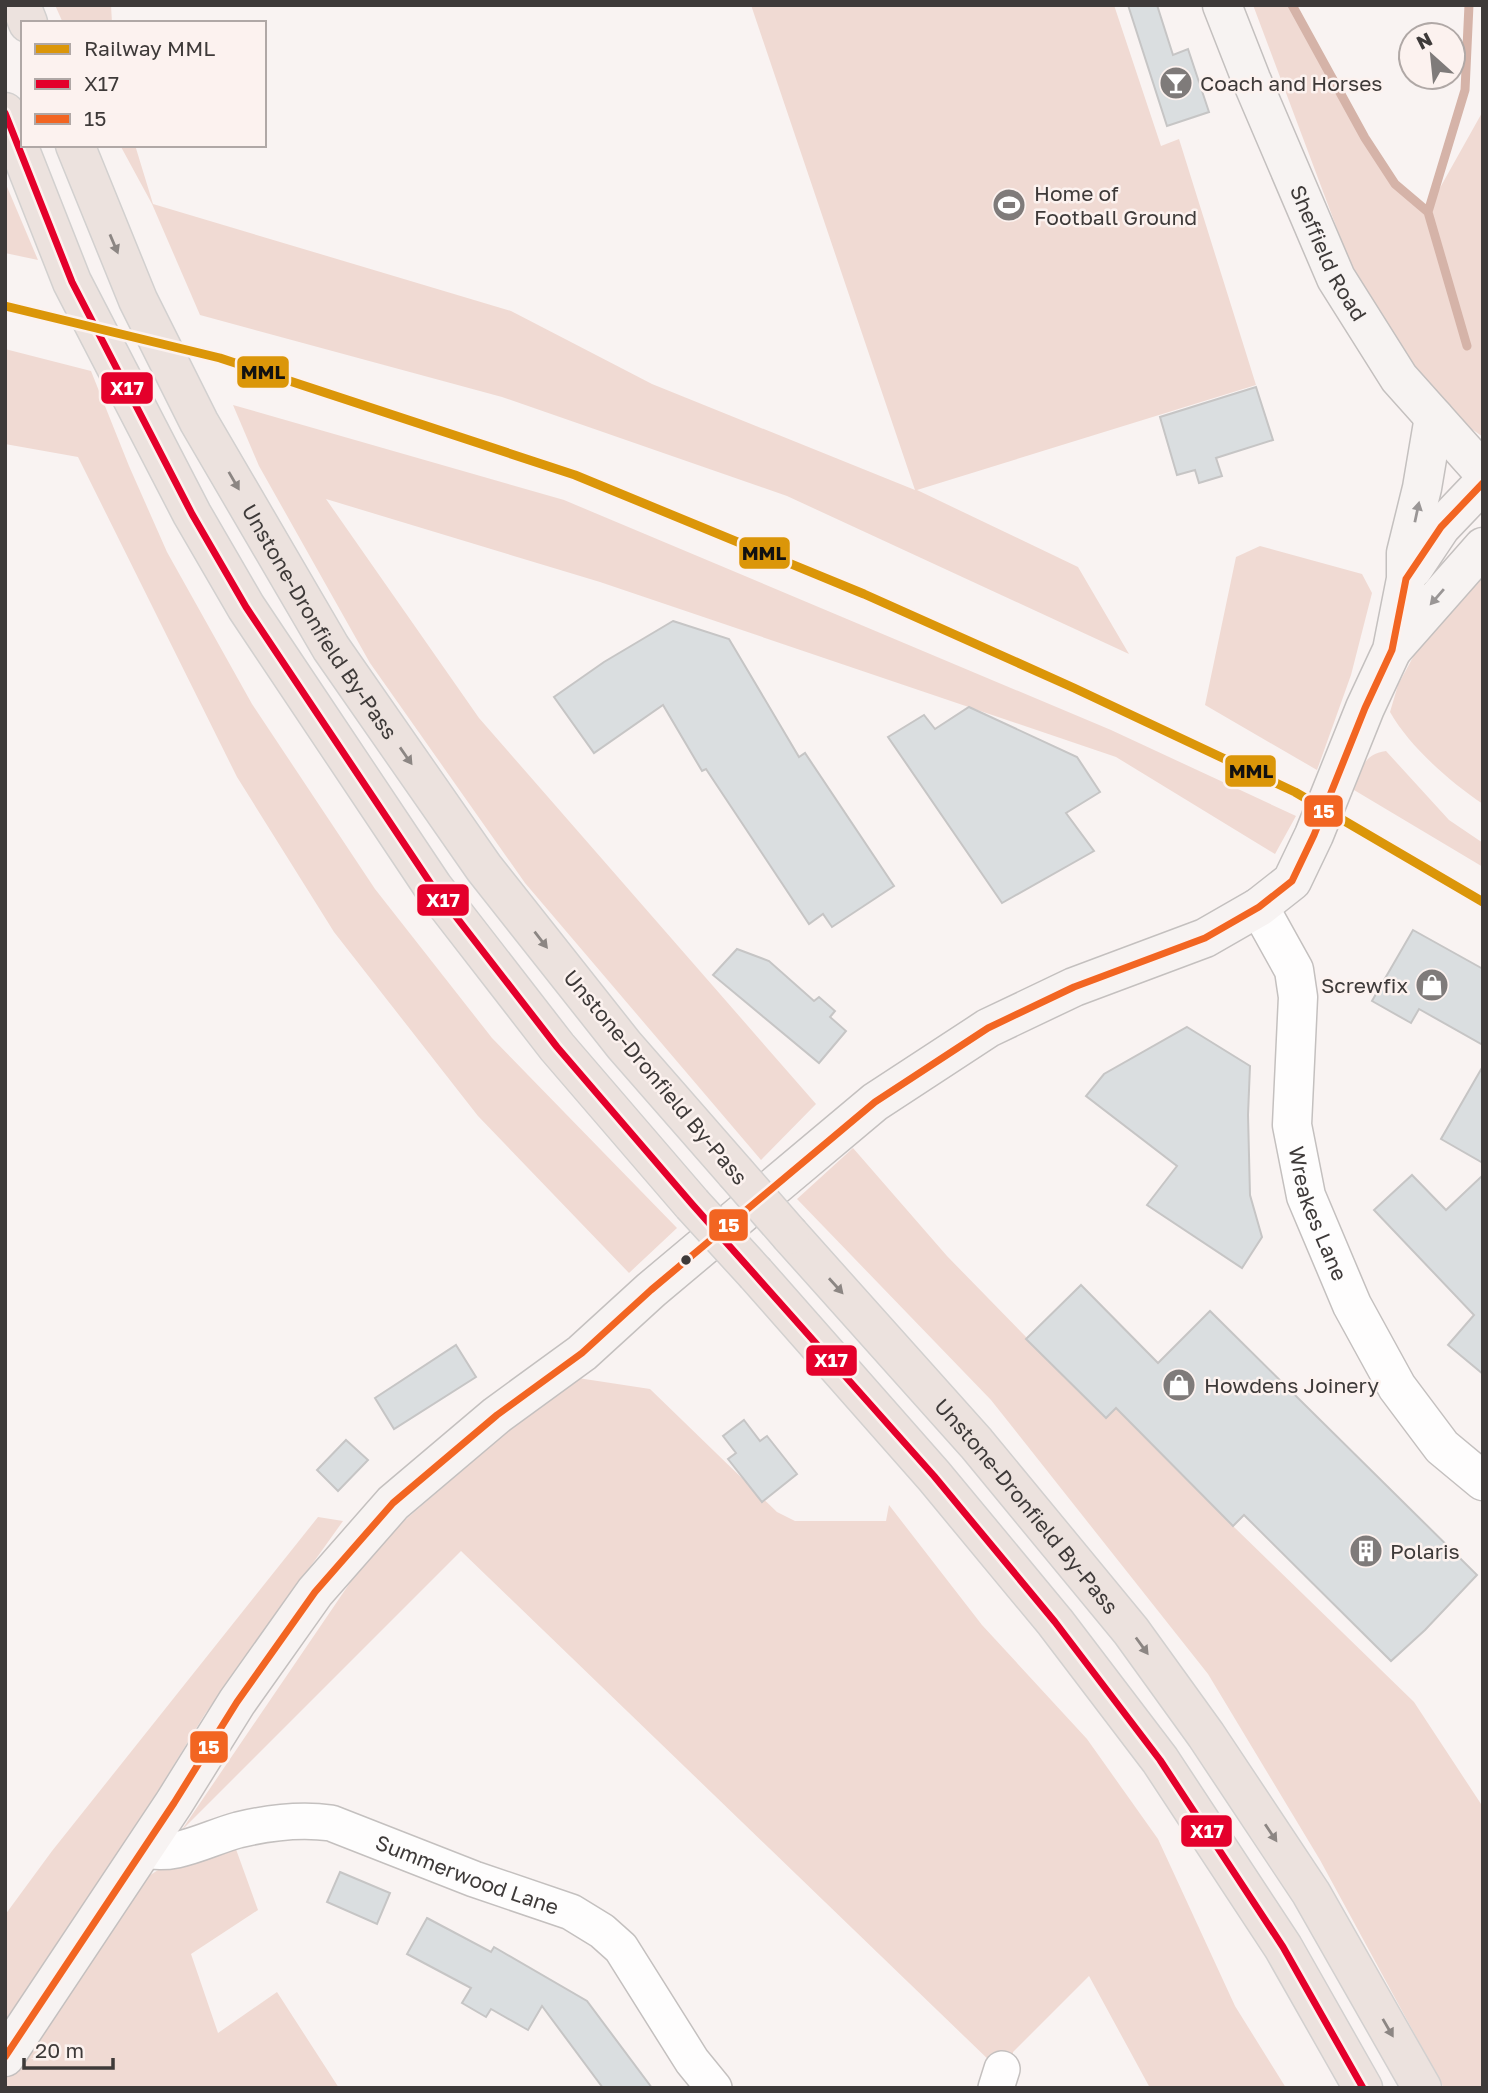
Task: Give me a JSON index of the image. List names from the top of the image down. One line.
{"streets":{"highway":["Unstone-Dronfield By-Pass"],"main road":["Sheffield Road"],"street":["Wreakes Lane","Summerwood Lane"]},"places":{"bar":["Coach and Horses"],"sports":["Home of Football Ground"],"shop":["Screwfix","Howdens Joinery"],"building":["Polaris"]},"lines":["transit line X17","rail line MML","transit line 15"],"legend":["Railway MML","X17","15"],"scale_bar":"20 m","north":"top left"}
